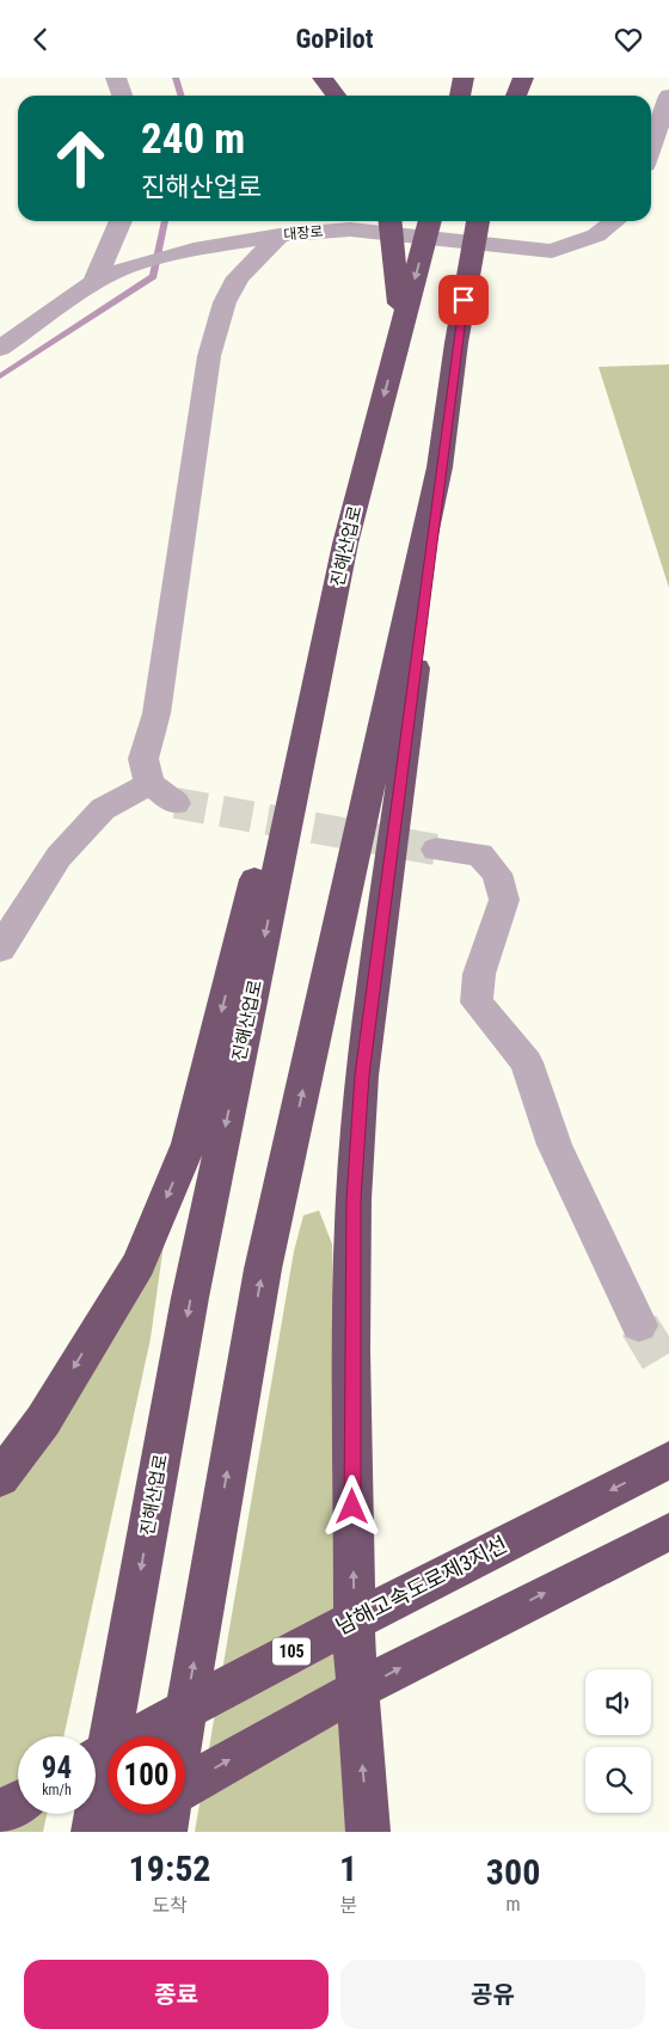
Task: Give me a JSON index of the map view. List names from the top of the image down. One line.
{"streets":{"highway":["진해산업로","남해고속도로제3지선","105"],"street":["대장로"]},"page":{"header":"GoPilot","turn":["240 m","진해산업로"],"speed":"94 km/h","limit":"100","eta":["19:52","도착","1","분","300","m"],"buttons":["종료","공유"]}}
